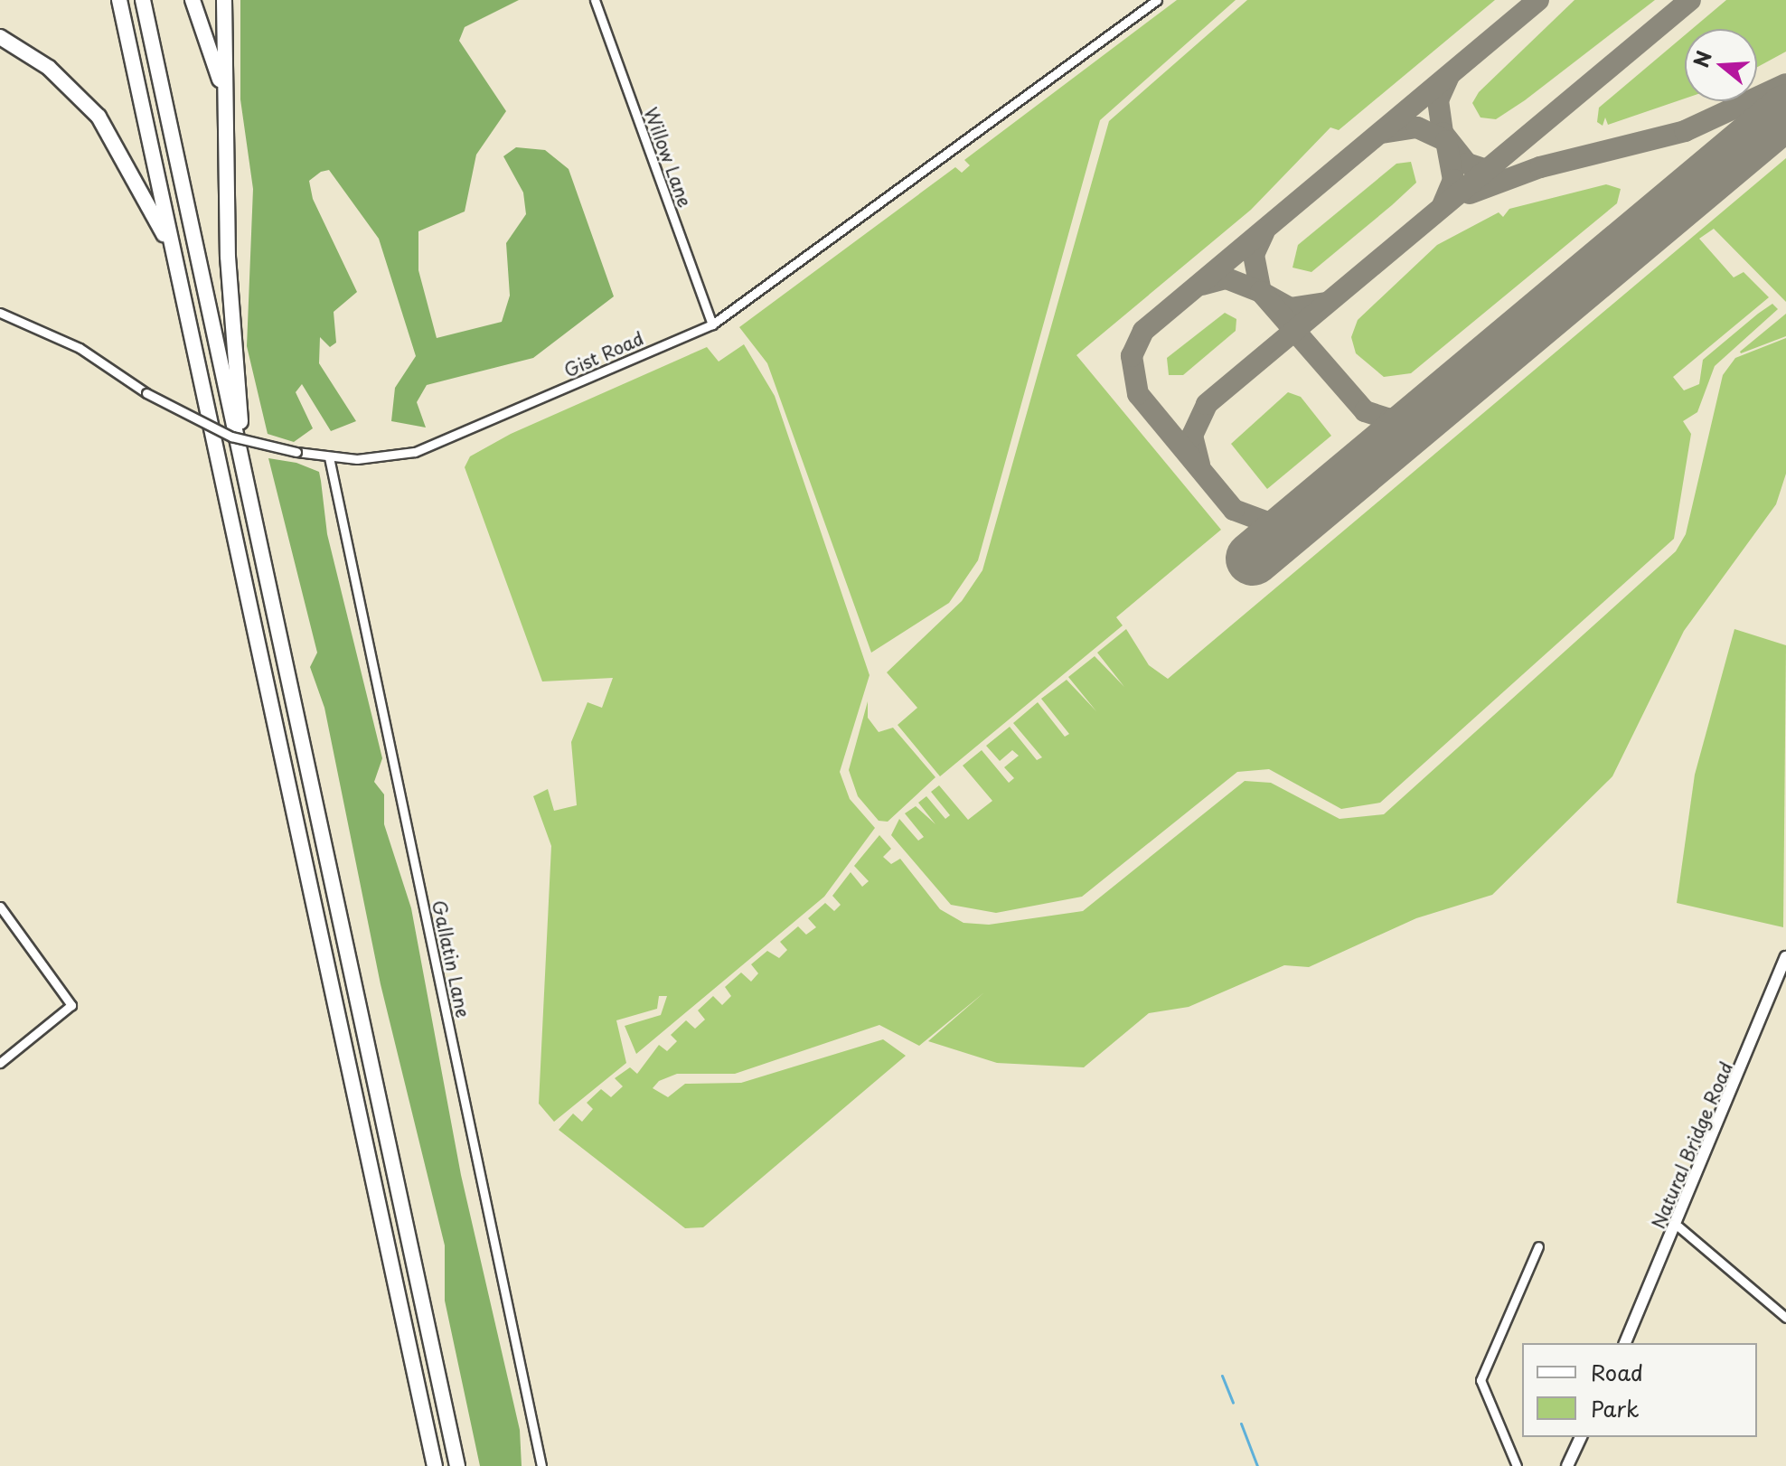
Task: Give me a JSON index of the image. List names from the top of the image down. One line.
{"streets":{"main road":["Natural Bridge Road"],"street":["Willow Lane","Gist Road","Gallatin Lane"]},"crossings":[["Willow Lane","Gist Road"],["Gist Road","Gallatin Lane"]],"legend":["Road","Park"],"north":"left"}
